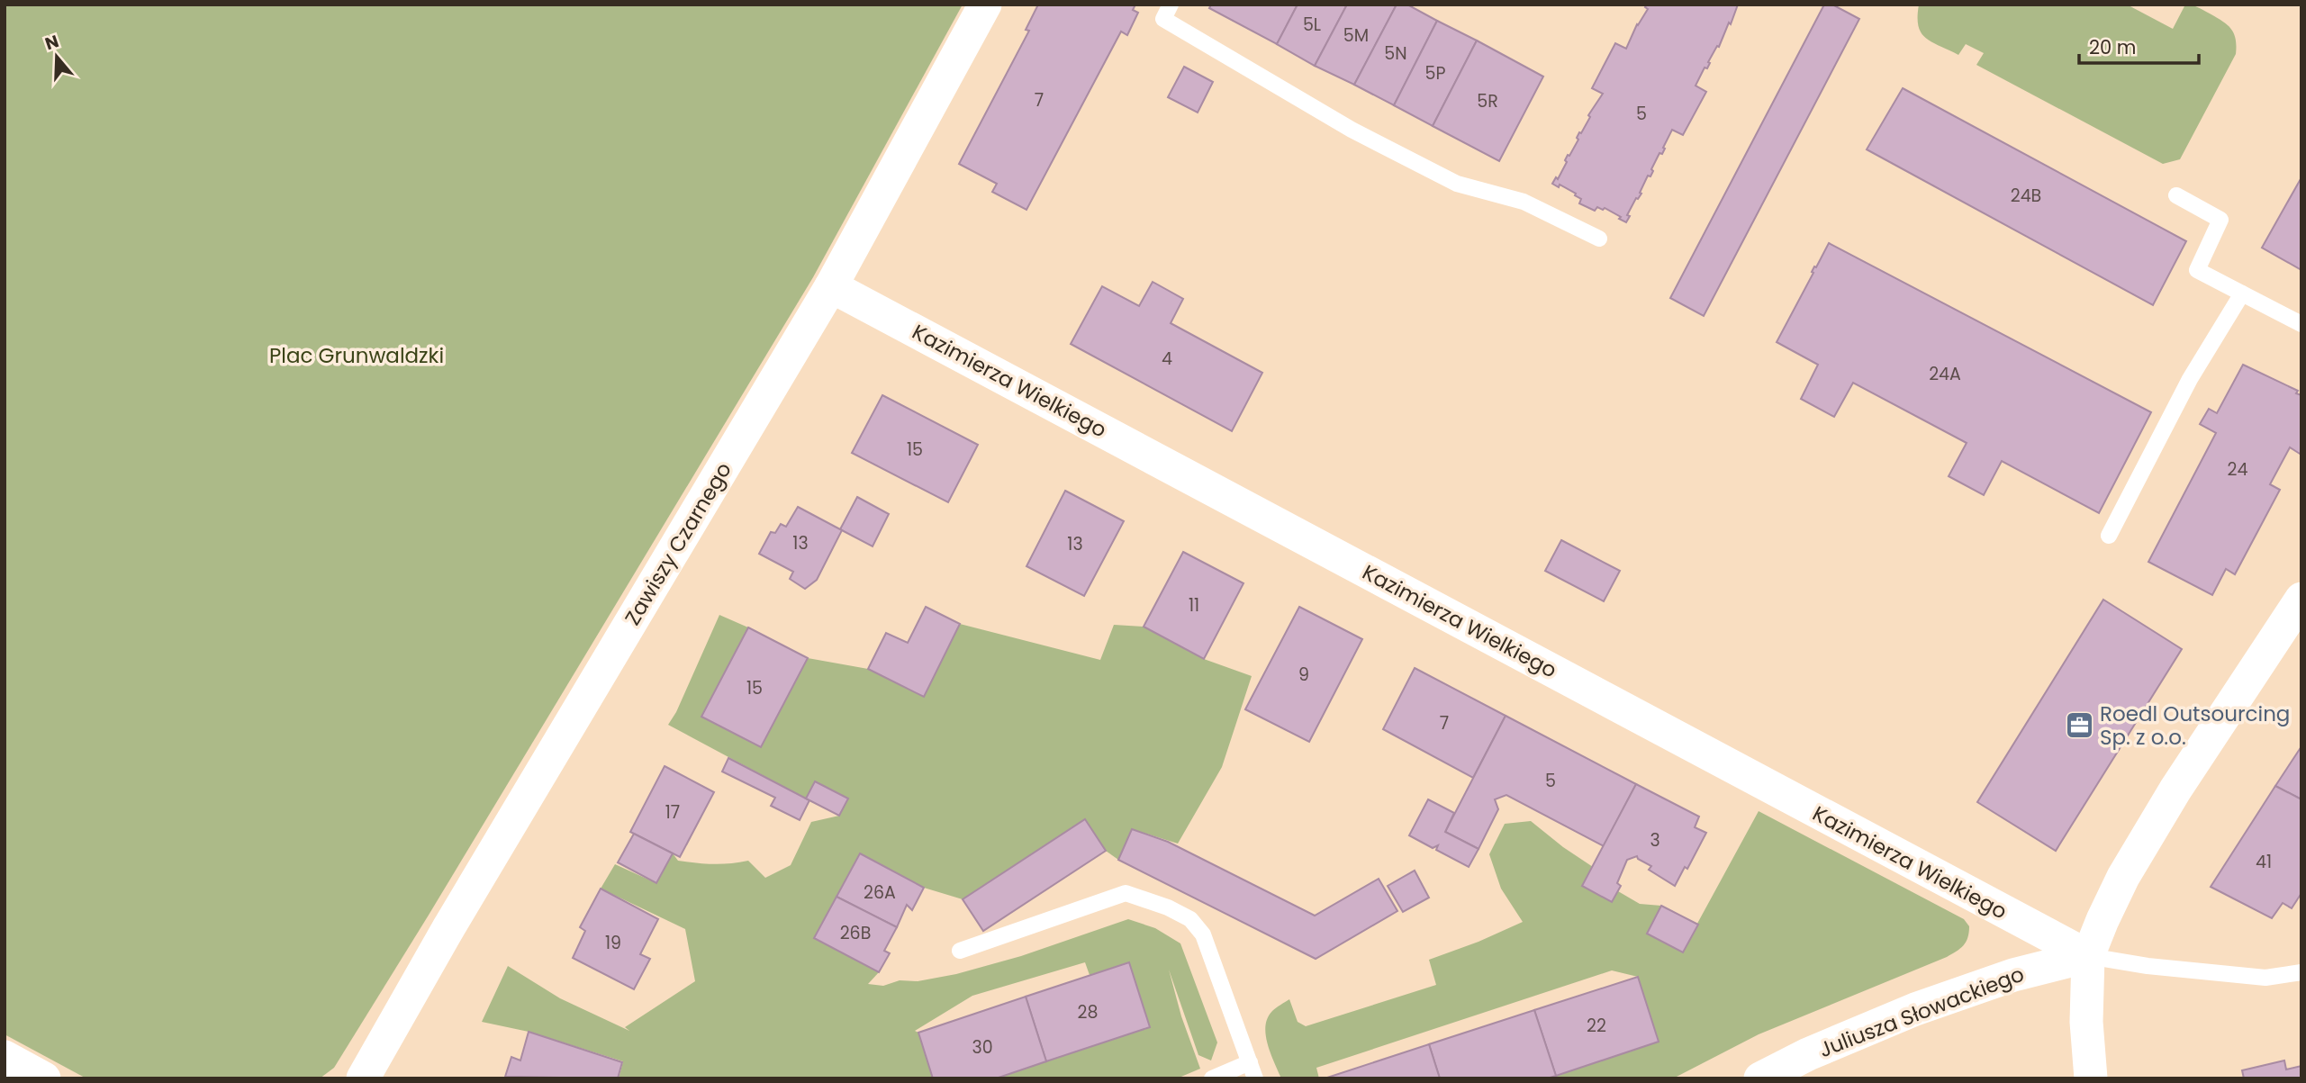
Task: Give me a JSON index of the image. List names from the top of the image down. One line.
{"streets":{"street":["Kazimierza Wielkiego","Zawiszy Czarnego","Juliusza Słowackiego"]},"crossings":[["Kazimierza Wielkiego","Zawiszy Czarnego"],["Kazimierza Wielkiego","Juliusza Słowackiego"]],"parks":["Plac Grunwaldzki"],"places":{"office":["Roedl Outsourcing Sp. z o.o."]},"house_numbers":["5L","5M","5N","5P","7","5R","5","24B","4","24A","15","24","13","13","11","9","15","7","5","17","3","41","26A","26B","19","28","22","30"],"scale_bar":"20 m","north":"top"}
